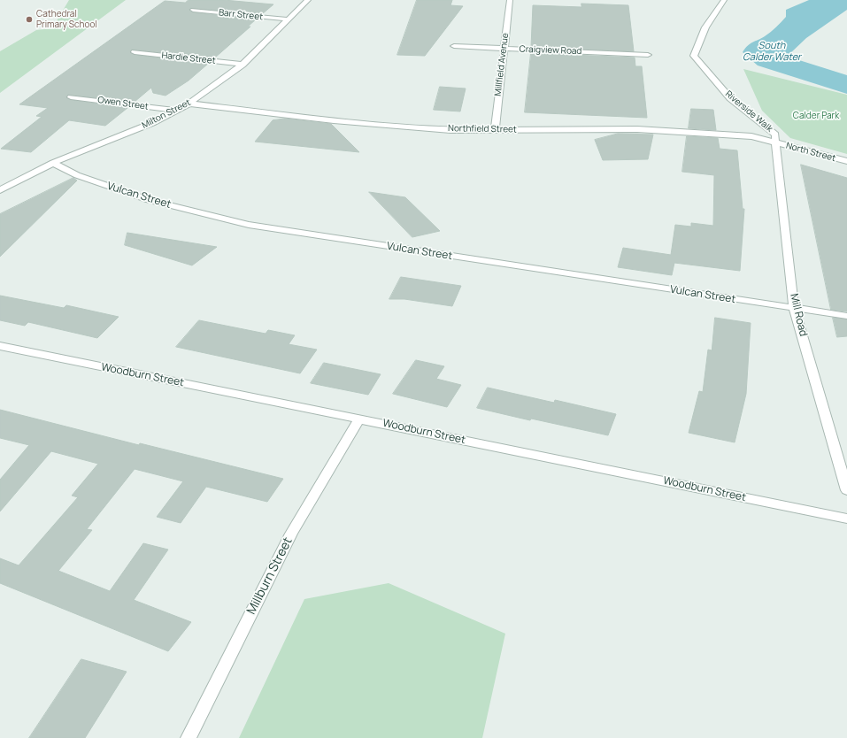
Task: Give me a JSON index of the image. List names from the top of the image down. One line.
{"streets":{"street":["Barr Street","Craigview Road","Hardie Street","Millfield Avenue","Owen Street","Riverside Walk","Milton Street","Northfield Street","North Street","Vulcan Street","Mill Road","Woodburn Street","Millburn Street"]},"crossings":[["Barr Street","Milton Street"],["Craigview Road","Millfield Avenue"],["Hardie Street","Milton Street"],["Millfield Avenue","Northfield Street"],["Owen Street","Milton Street"],["Riverside Walk","Northfield Street"],["Riverside Walk","North Street"],["Riverside Walk","Mill Road"],["Milton Street","Northfield Street"],["Milton Street","Vulcan Street"],["Northfield Street","North Street"],["Northfield Street","Mill Road"],["North Street","Mill Road"],["Vulcan Street","Mill Road"],["Woodburn Street","Millburn Street"]],"water":["South Calder Water"],"parks":["Calder Park"],"places":["Cathedral Primary School"]}
